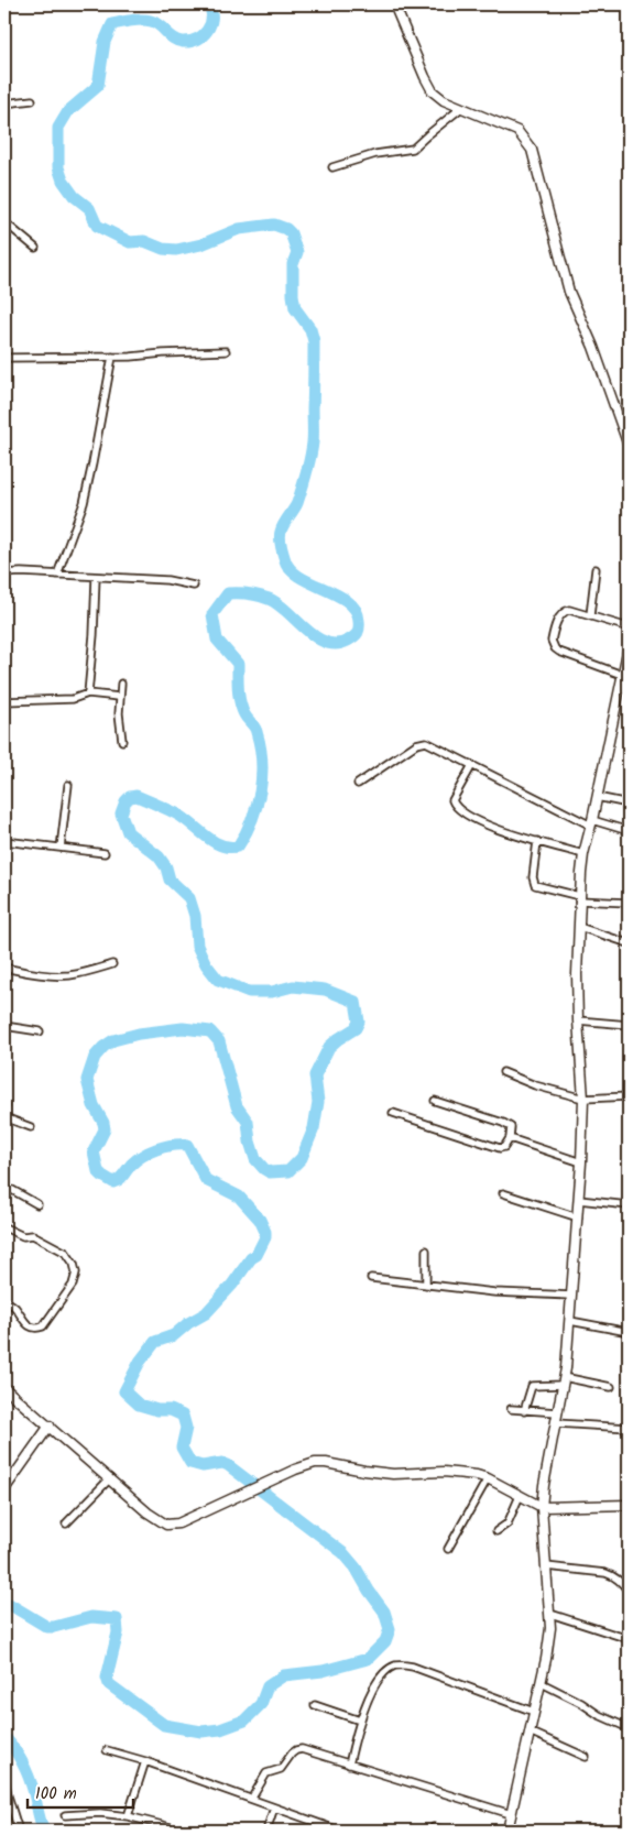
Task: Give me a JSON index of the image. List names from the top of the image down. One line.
{"scale_bar":"100 m"}
